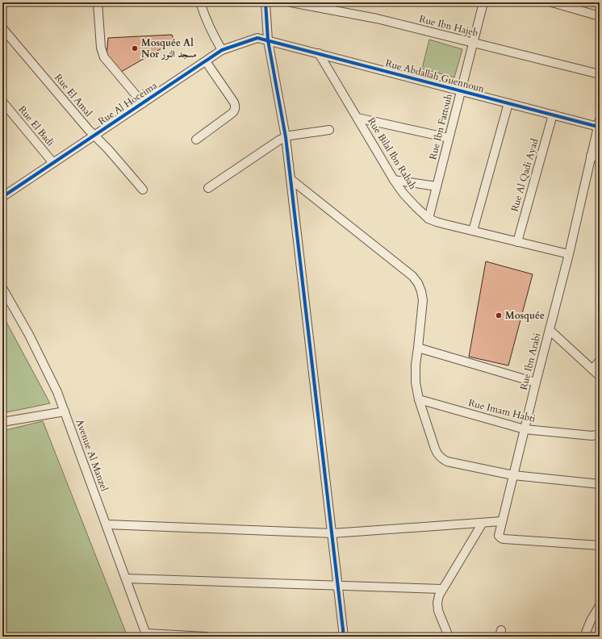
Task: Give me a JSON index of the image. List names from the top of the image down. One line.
{"streets":{"street":["Rue Ibn Hajeb","Rue Abdallah Guennoun","Rue El Amal","Rue Al Hoceima","Rue El Badi","Rue Ibn Fattouh","Rue Bilal Ibn Rabah","Rue Al Qadi Ayad","Rue Ibn Arabi","Rue Imam Habti","Avenue Al Manzel"]},"crossings":[["Rue Ibn Hajeb","Rue Ibn Fattouh"],["Rue Abdallah Guennoun","Rue Al Hoceima"],["Rue Abdallah Guennoun","Rue Ibn Fattouh"],["Rue Abdallah Guennoun","Rue Bilal Ibn Rabah"],["Rue Abdallah Guennoun","Rue Al Qadi Ayad"],["Rue Abdallah Guennoun","Rue Ibn Arabi"],["Rue El Amal","Rue Al Hoceima"],["Rue Al Hoceima","Rue El Badi"],["Rue Ibn Fattouh","Rue Bilal Ibn Rabah"],["Rue Bilal Ibn Rabah","Rue Al Qadi Ayad"],["Rue Bilal Ibn Rabah","Rue Ibn Arabi"],["Rue Ibn Arabi","Rue Imam Habti"]],"places":["Mosquée Al Nor مسجد النور","Mosquée"]}
